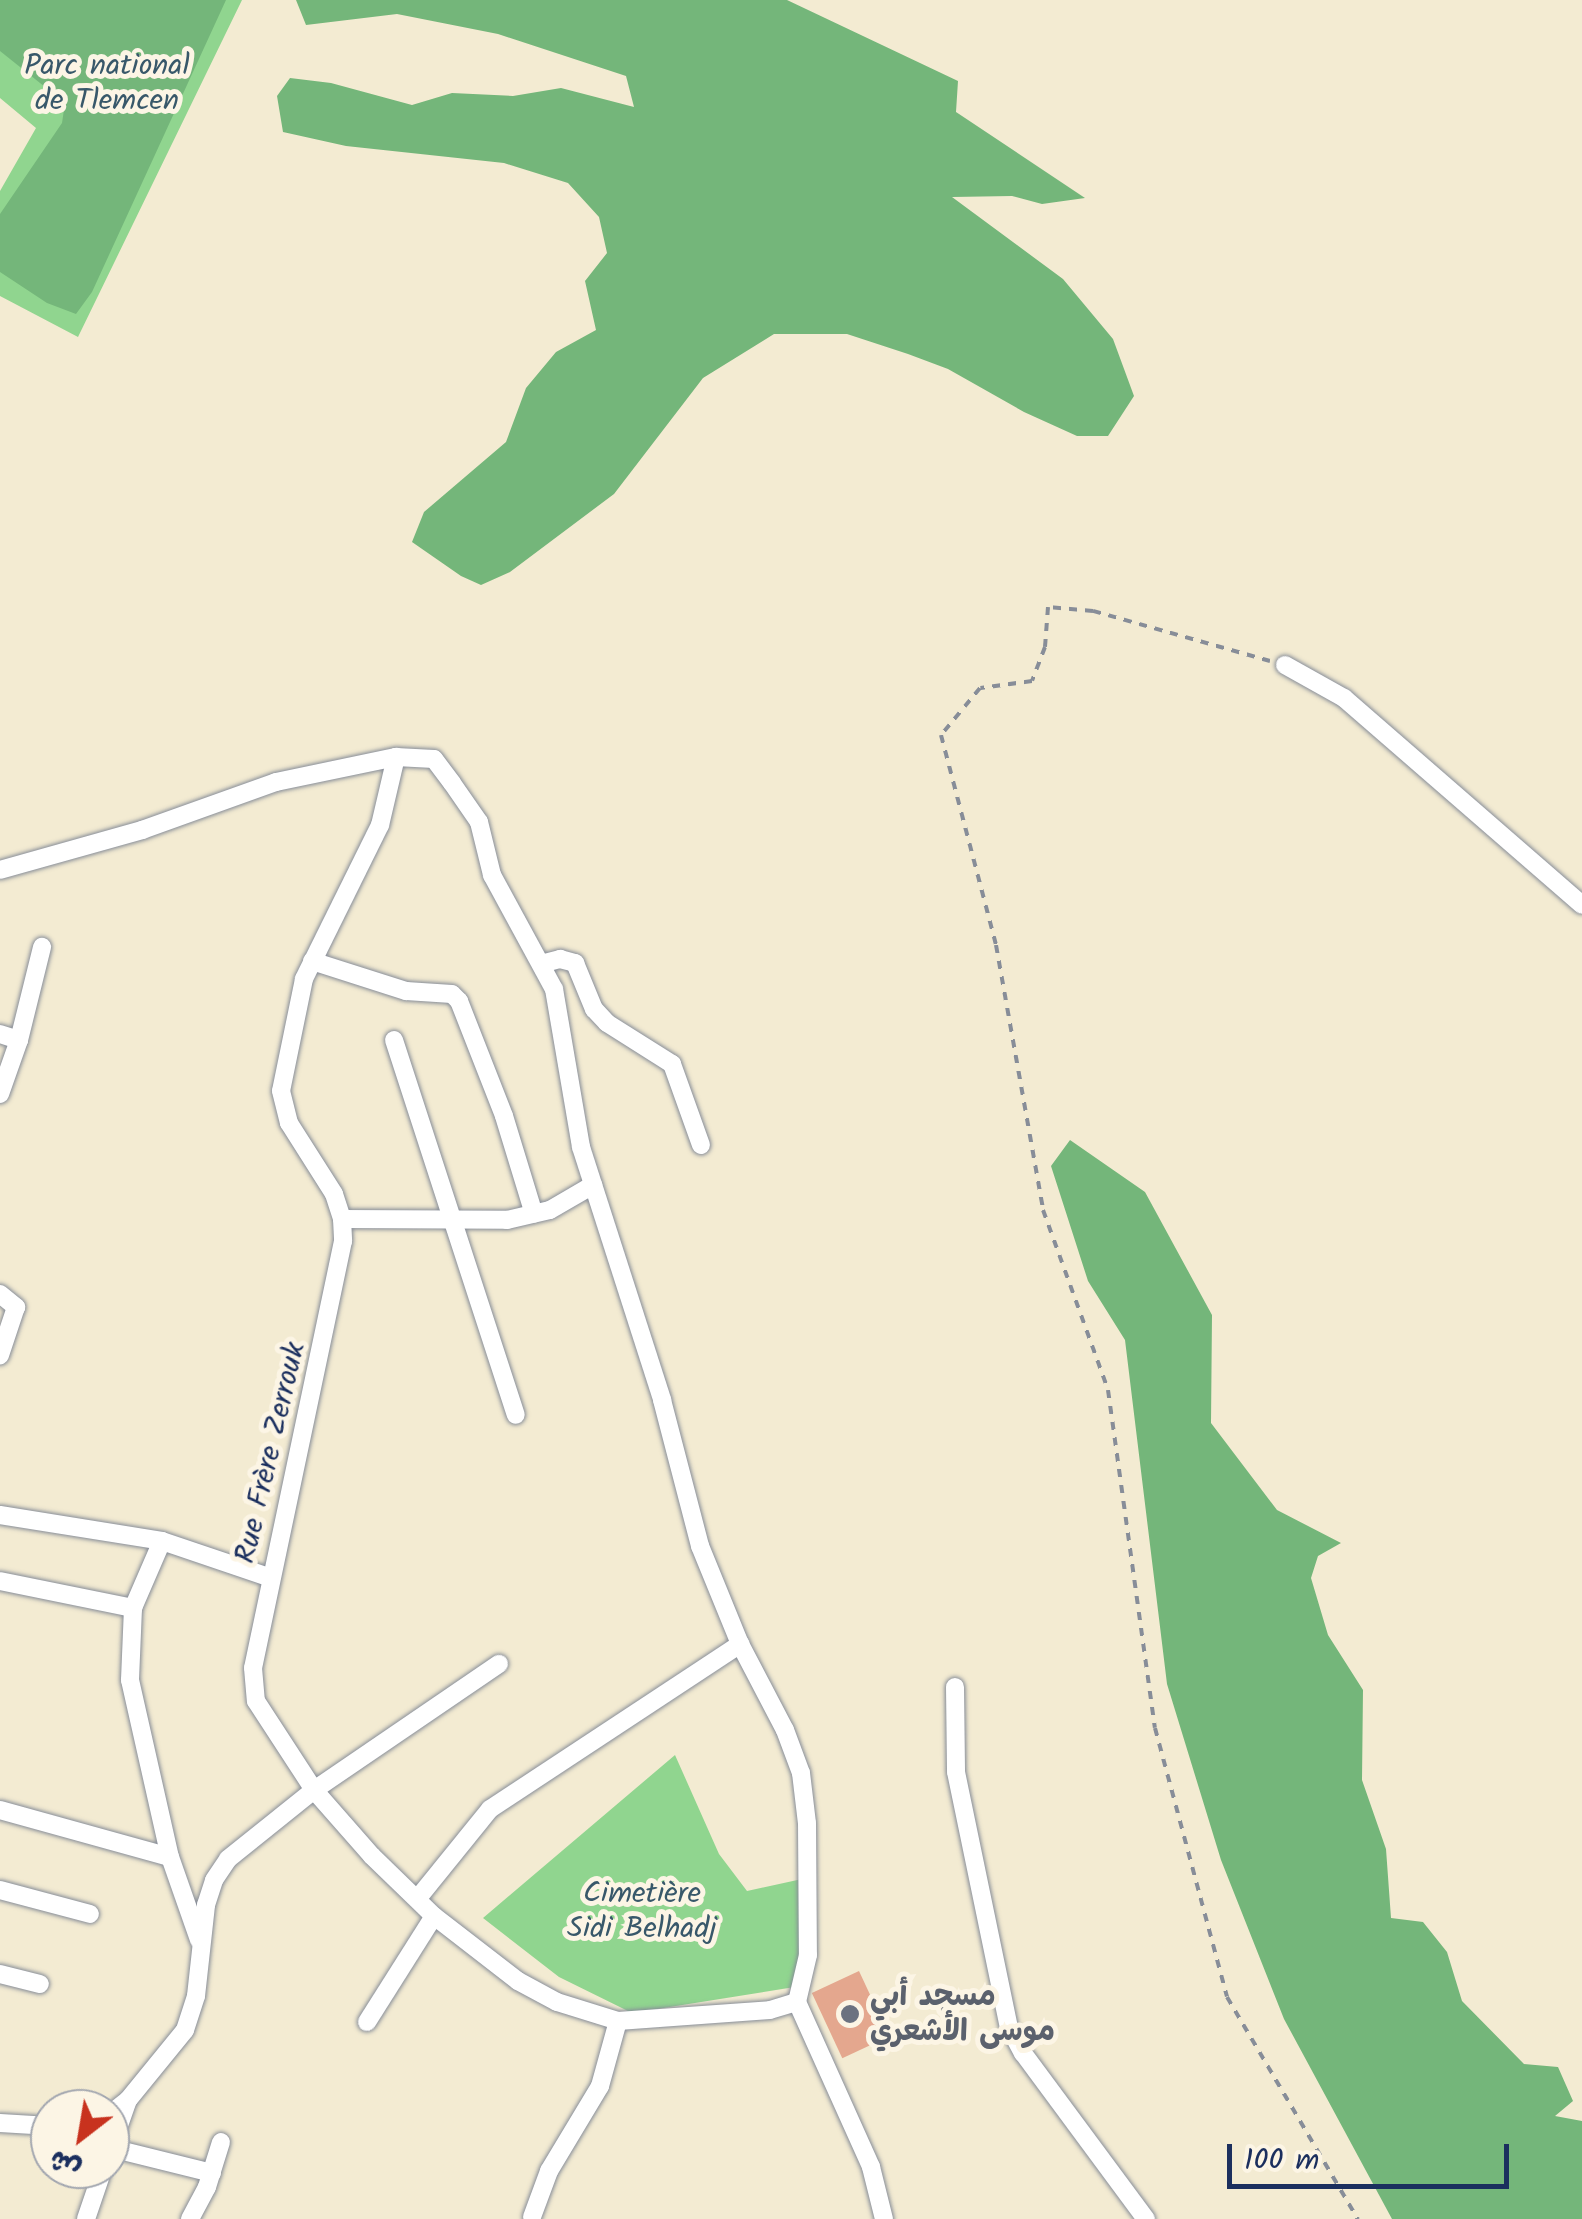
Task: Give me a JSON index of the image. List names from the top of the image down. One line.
{"streets":{"street":["Rue Frère Zerrouk"]},"parks":["Parc national de Tlemcen","Cimetière Sidi Belhadj"],"places":["مسجد أبي موسى الأشعري"],"scale_bar":"100 m","north":"bottom left"}
